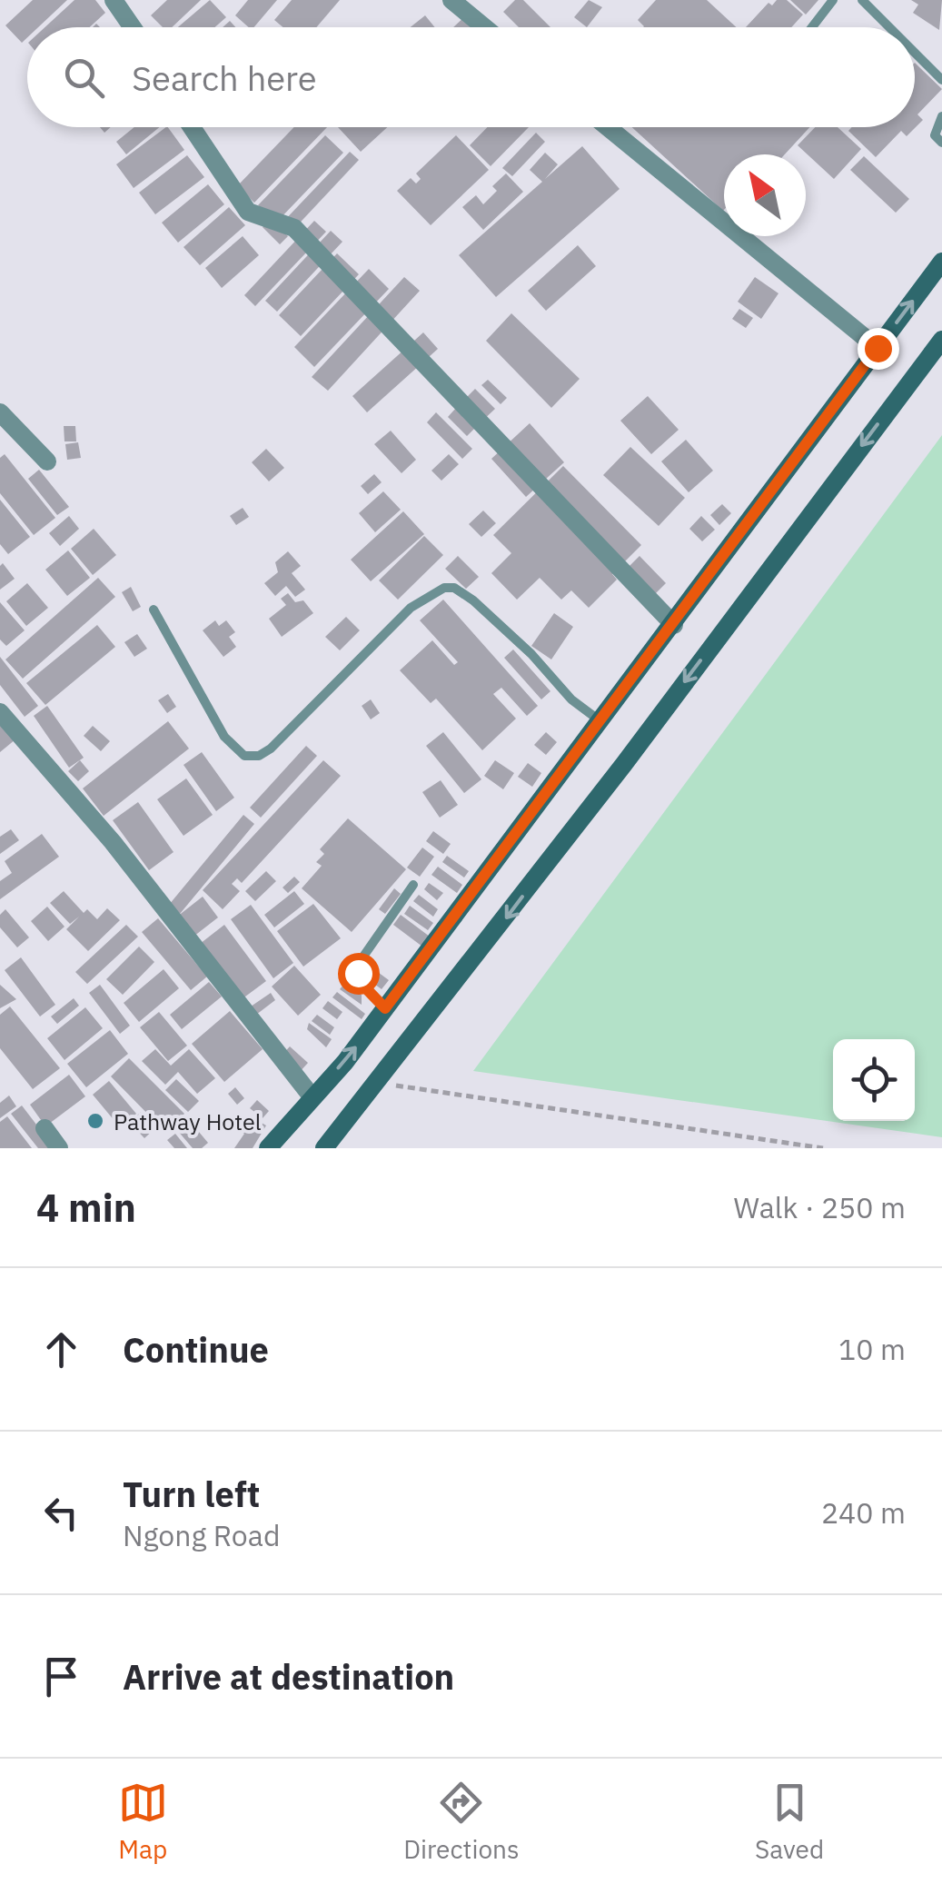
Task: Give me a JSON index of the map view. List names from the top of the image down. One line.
{"places":["Pathway Hotel"],"north":"top left","page":{"search":"Search here","heading":["4 min","Walk · 250 m"],"list":[["Continue","10 m"],["Turn left","Ngong Road","240 m"],"Arrive at destination"],"nav":["Map","Directions","Saved"]}}
